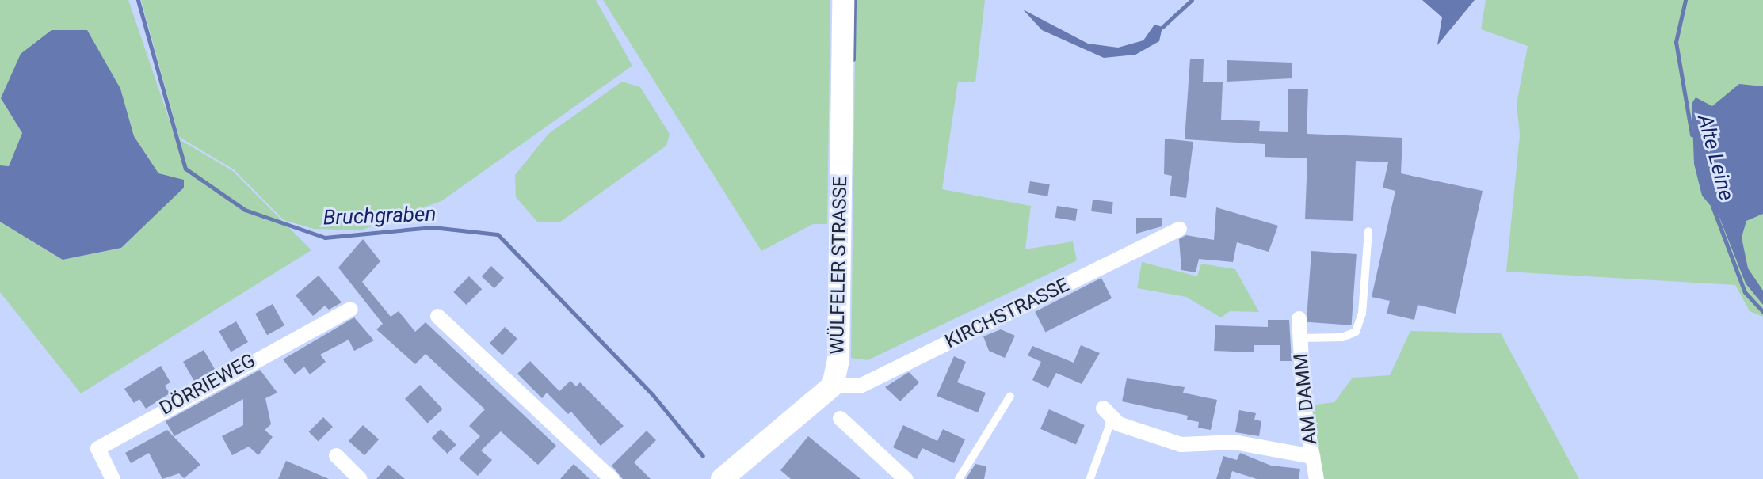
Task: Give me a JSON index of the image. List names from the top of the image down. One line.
{"streets":{"main road":["WÜLFELER STRASSE"],"street":["KIRCHSTRASSE","DÖRRIEWEG","AM DAMM"]},"crossings":[["WÜLFELER STRASSE","KIRCHSTRASSE"]],"water":["Alte Leine","Bruchgraben"]}
